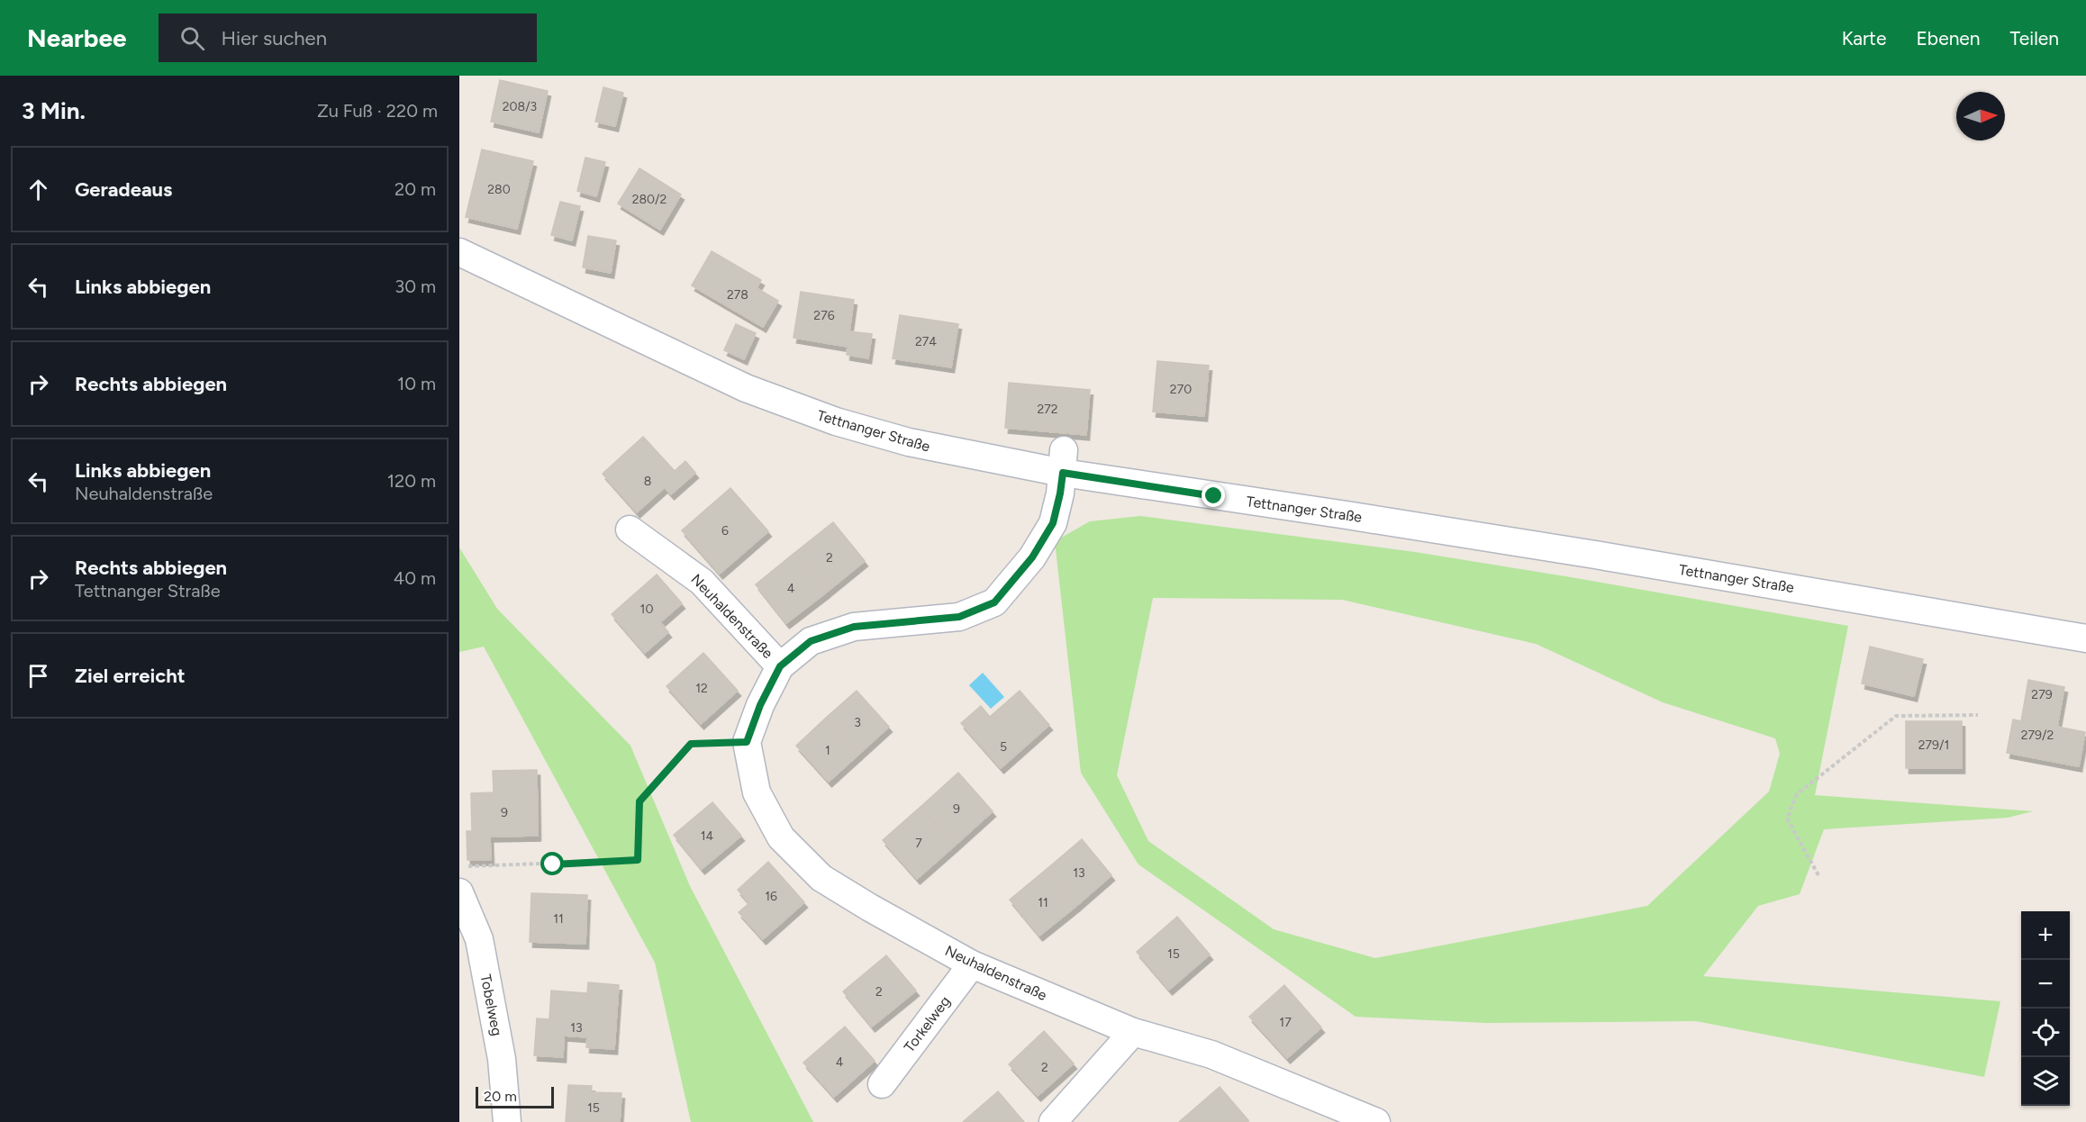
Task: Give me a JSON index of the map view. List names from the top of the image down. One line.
{"streets":{"street":["Tettnanger Straße","Neuhaldenstraße","Tobelweg","Torkelweg"]},"crossings":[["Tettnanger Straße","Neuhaldenstraße"],["Neuhaldenstraße","Torkelweg"]],"house_numbers":["208/3","280","280/2","278","276","274","270","272","8","6","2","4","10","12","279","3","279/2","279/1","5","1","9","9","14","7","13","16","11","11","15","2","17","13","4","2","15"],"scale_bar":"20 m","north":"right","page":{"header":"Nearbee","search":"Hier suchen","nav":["Karte","Ebenen","Teilen"],"heading":["3 Min.","Zu Fuß · 220 m"],"list":[["Geradeaus","20 m"],["Links abbiegen","30 m"],["Rechts abbiegen","10 m"],["Links abbiegen","Neuhaldenstraße","120 m"],["Rechts abbiegen","Tettnanger Straße","40 m"],"Ziel erreicht"],"map_buttons":["+","−"],"scale":"20 m"}}
